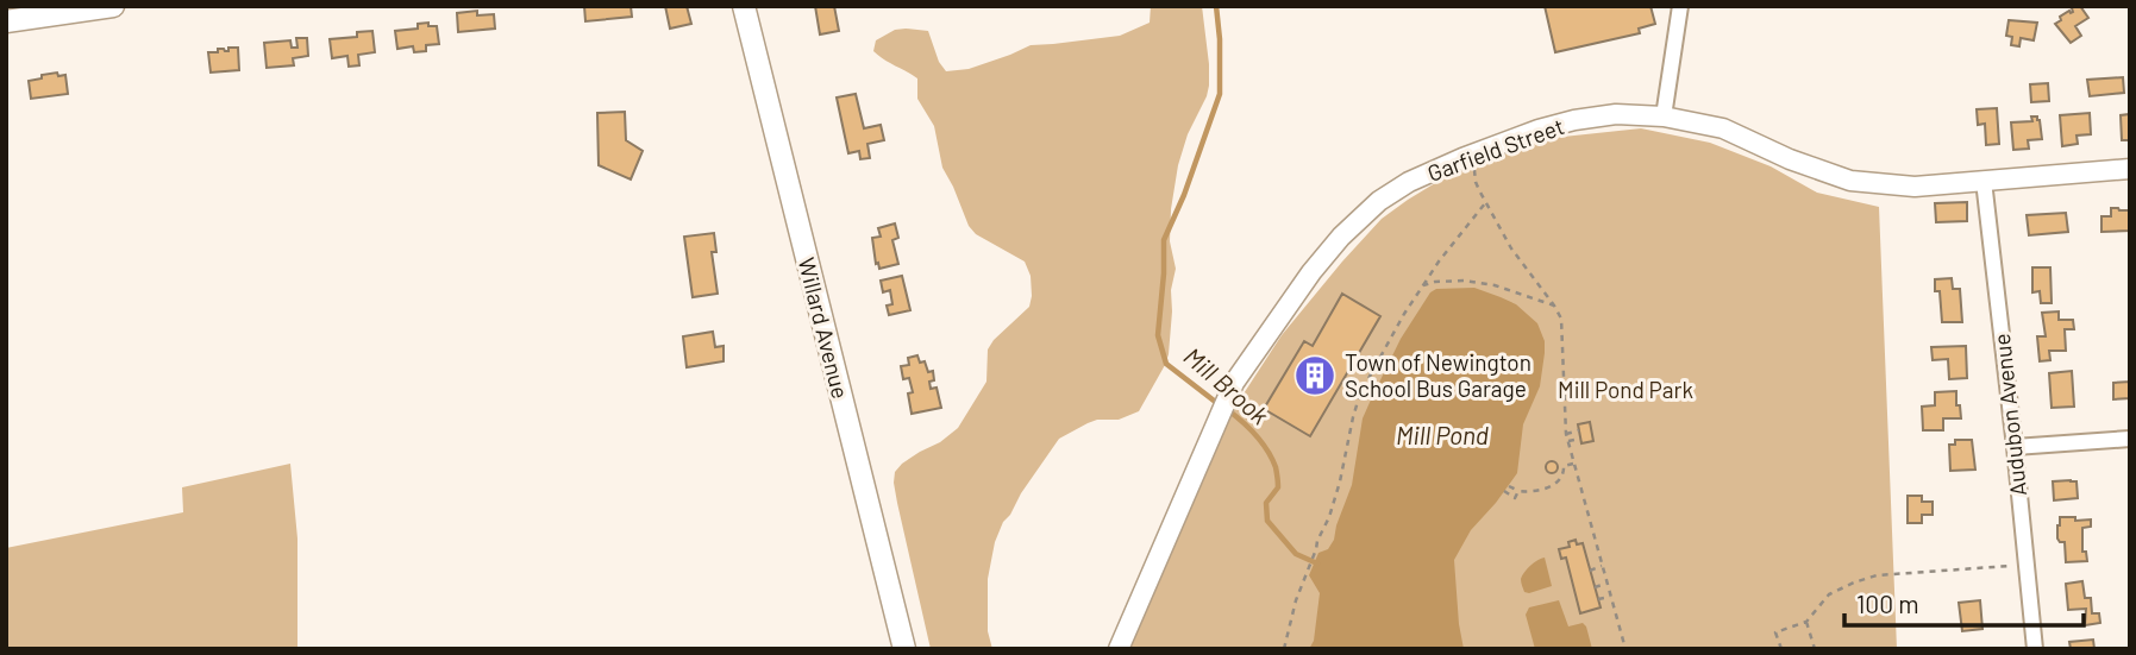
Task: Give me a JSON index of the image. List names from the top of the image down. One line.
{"streets":{"main road":["Willard Avenue"],"street":["Garfield Street","Audubon Avenue"]},"crossings":[["Garfield Street","Audubon Avenue"]],"water":["Mill Brook","Mill Pond"],"parks":["Mill Pond Park"],"places":{"building":["Town of Newington School Bus Garage"]},"scale_bar":"100 m"}
